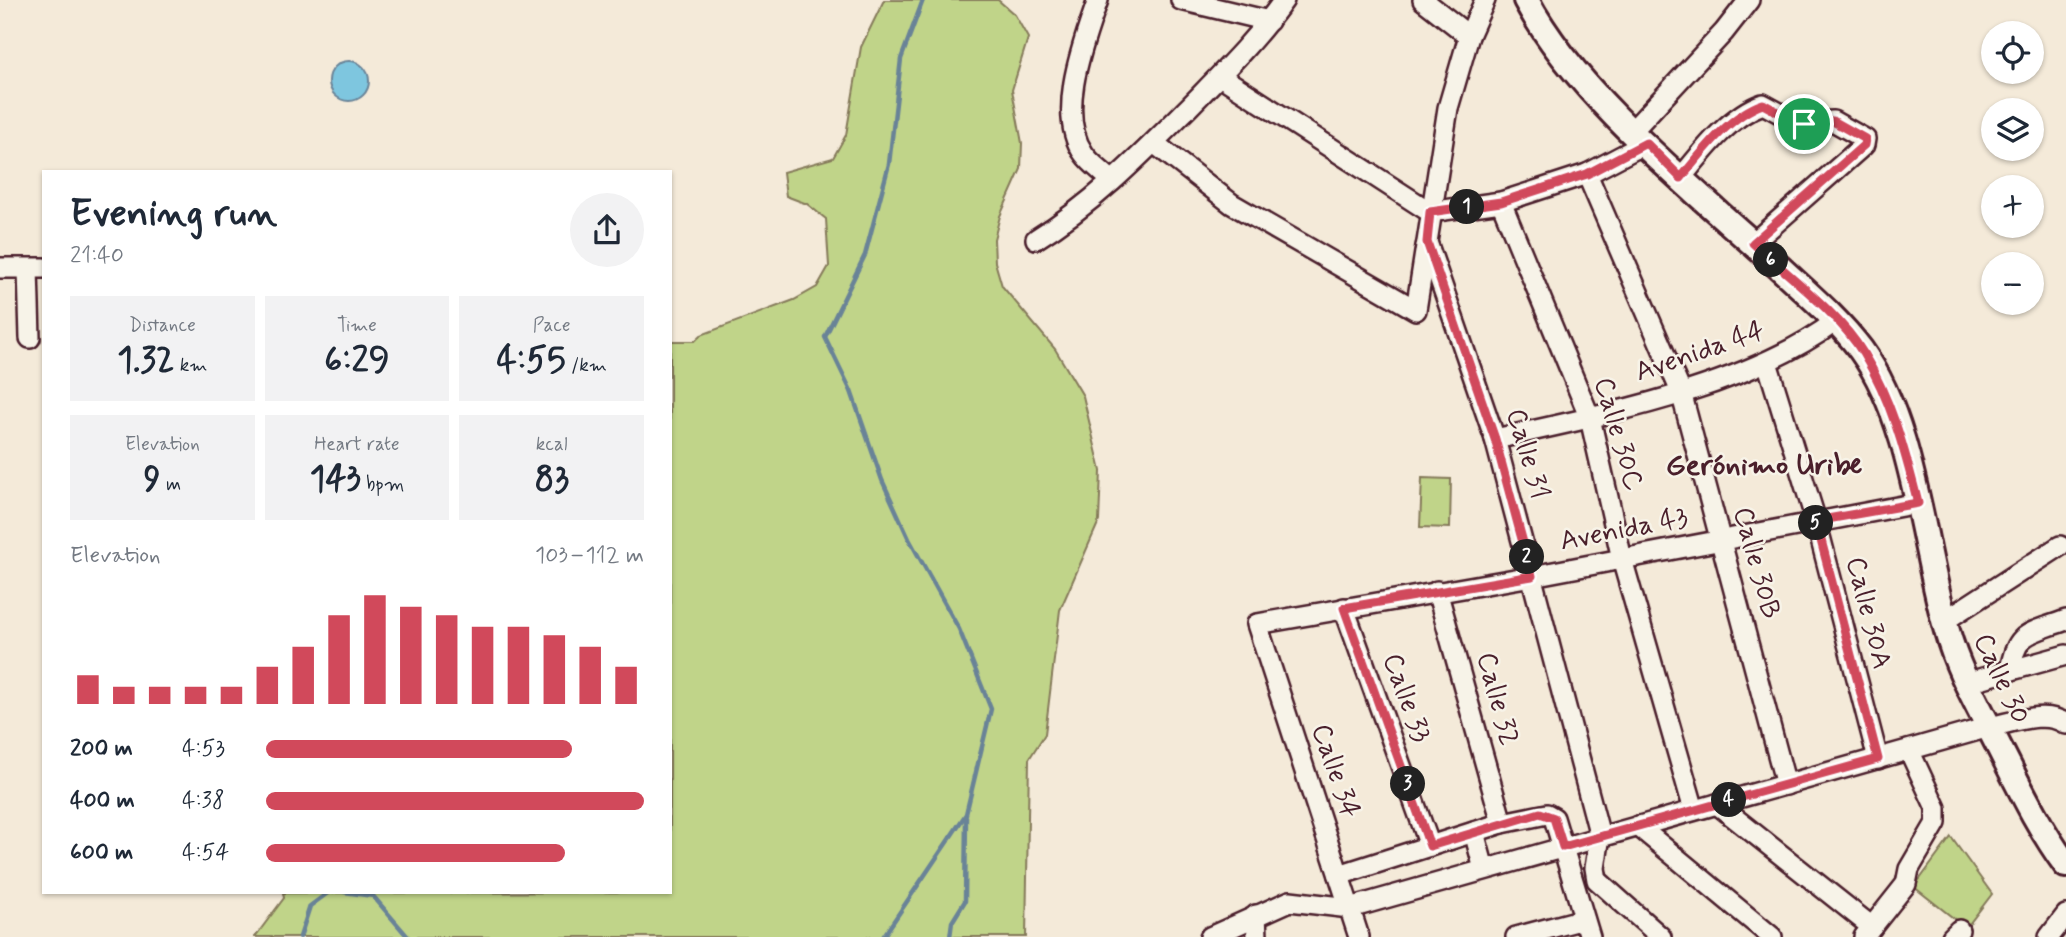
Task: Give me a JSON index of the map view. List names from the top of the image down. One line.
{"streets":{"main road":["Calle 30"],"street":["Avenida 44","Calle 30C","Calle 31","Avenida 43","Calle 30B","Calle 30A","Calle 33","Calle 32","Calle 34"]},"crossings":[["Avenida 44","Calle 30C"],["Avenida 44","Calle 31"],["Avenida 44","Calle 30B"],["Avenida 44","Calle 30A"],["Avenida 44","Calle 30"],["Calle 30C","Avenida 43"],["Calle 31","Avenida 43"],["Avenida 43","Calle 30B"],["Avenida 43","Calle 30A"],["Avenida 43","Calle 30"],["Avenida 43","Calle 33"],["Avenida 43","Calle 32"],["Avenida 43","Calle 34"]],"districts":["Gerónimo Uribe"],"page":{"map_buttons":["+","−"],"heading":["Evening run","21:40"],"pins":["1","6","5","2","3","4"],"stats":[["Distance","1.32 km"],["Time","6:29"],["Pace","4:55 /km"],["Elevation","9 m"],["Heart rate","143 bpm"],["kcal","83"]],"chart":["Elevation","103–112 m"],"list":[{"name":"200 m","note":"4:53"},{"name":"400 m","note":"4:38"},{"name":"600 m","note":"4:54"}]}}
